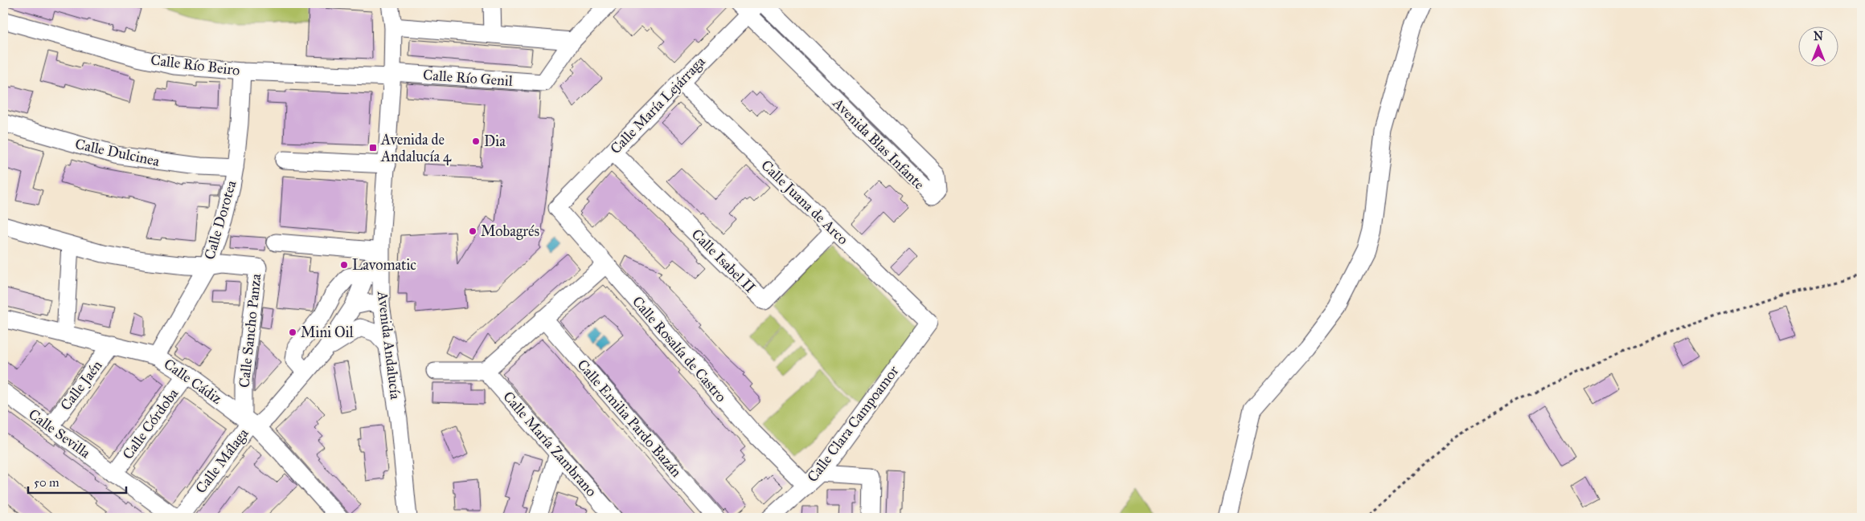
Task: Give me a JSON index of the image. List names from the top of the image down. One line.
{"streets":{"street":["Calle Río Beiro","Calle Río Genil","Calle María Lejárraga","Avenida Blas Infante","Calle Dulcinea","Calle Juana de Arco","Calle Dorotea","Calle Isabel II","Calle Sancho Panza","Avenida Andalucía","Calle Rosalía de Castro","Calle Cádiz","Calle Jaén","Calle Emilia Pardo Bazán","Calle Córdoba","Calle Clara Campoamor","Calle Sevilla","Calle María Zambrano","Calle Málaga"]},"crossings":[["Calle Río Beiro","Calle Río Genil"],["Calle Río Beiro","Calle Dorotea"],["Calle Río Beiro","Avenida Andalucía"],["Calle Río Genil","Avenida Andalucía"],["Calle María Lejárraga","Avenida Blas Infante"],["Calle María Lejárraga","Calle Juana de Arco"],["Calle María Lejárraga","Calle Isabel II"],["Calle María Lejárraga","Calle Rosalía de Castro"],["Calle Dulcinea","Calle Dorotea"],["Calle Juana de Arco","Calle Isabel II"],["Calle Juana de Arco","Calle Clara Campoamor"],["Calle Dorotea","Calle Sancho Panza"],["Calle Dorotea","Calle Cádiz"],["Calle Sancho Panza","Calle Cádiz"],["Calle Sancho Panza","Calle Málaga"],["Avenida Andalucía","Calle Málaga"],["Calle Rosalía de Castro","Calle Clara Campoamor"],["Calle Cádiz","Calle Jaén"],["Calle Cádiz","Calle Córdoba"],["Calle Cádiz","Calle Málaga"],["Calle Jaén","Calle Sevilla"],["Calle Córdoba","Calle Sevilla"]],"places":{"other":["Dia","Mobagrés","Lavomatic","Mini Oil"],"transit":["Avenida de Andalucía 4"]},"scale_bar":"50 m","north":"top"}
